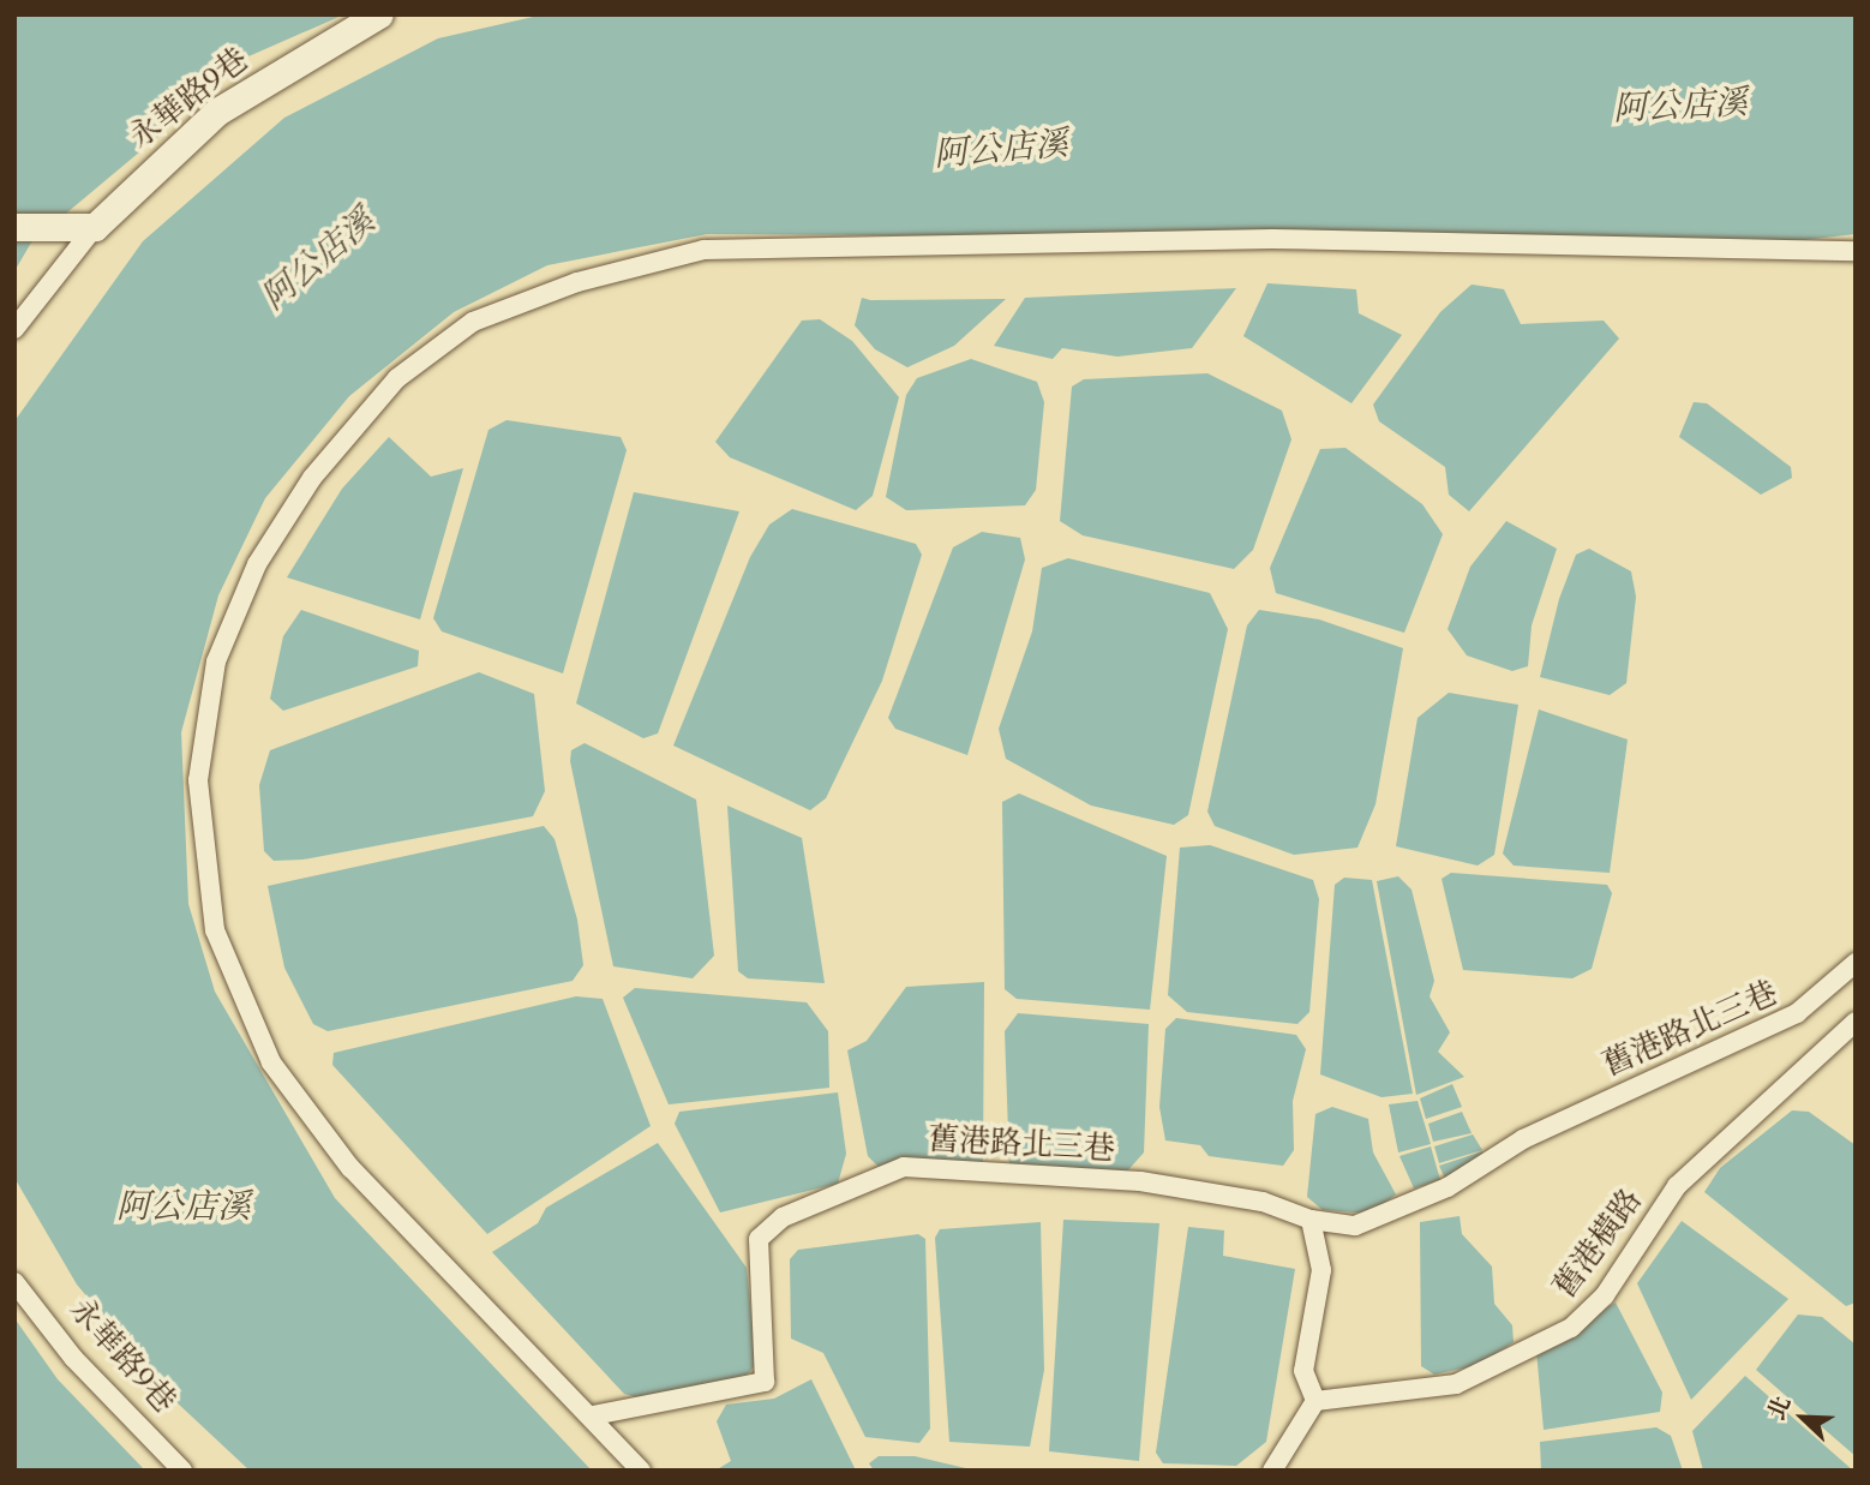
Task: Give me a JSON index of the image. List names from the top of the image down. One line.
{"streets":{"street":["永華路9巷","舊港路北三巷","舊港橫路"]},"water":["阿公店溪"],"north":"top left"}
